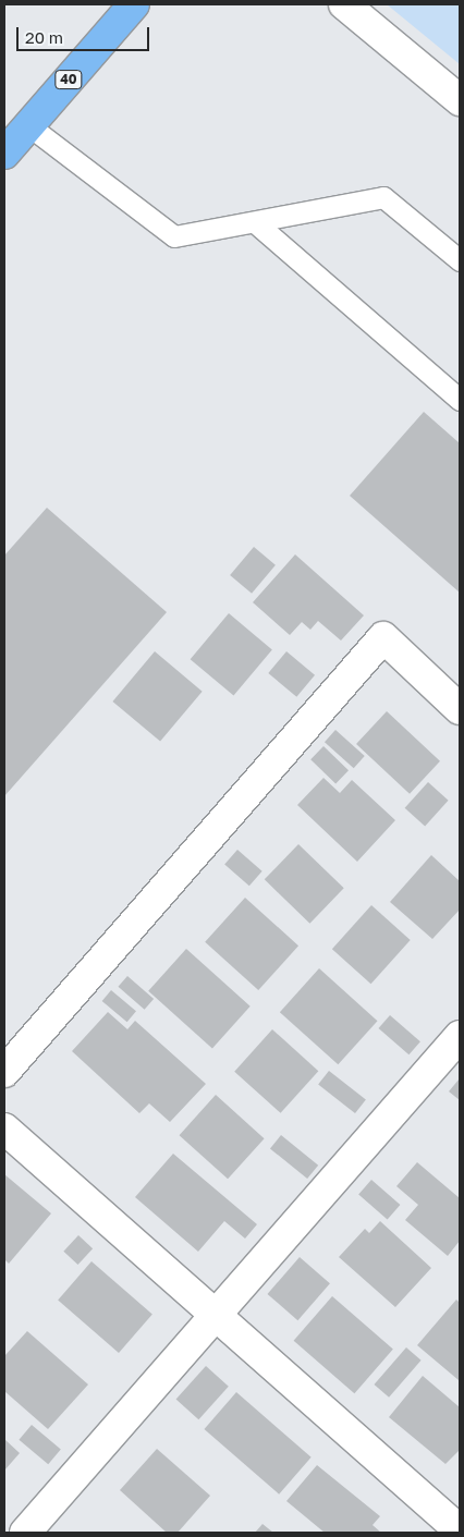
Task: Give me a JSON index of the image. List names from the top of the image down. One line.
{"streets":{"highway":["40"]},"scale_bar":"20 m"}
